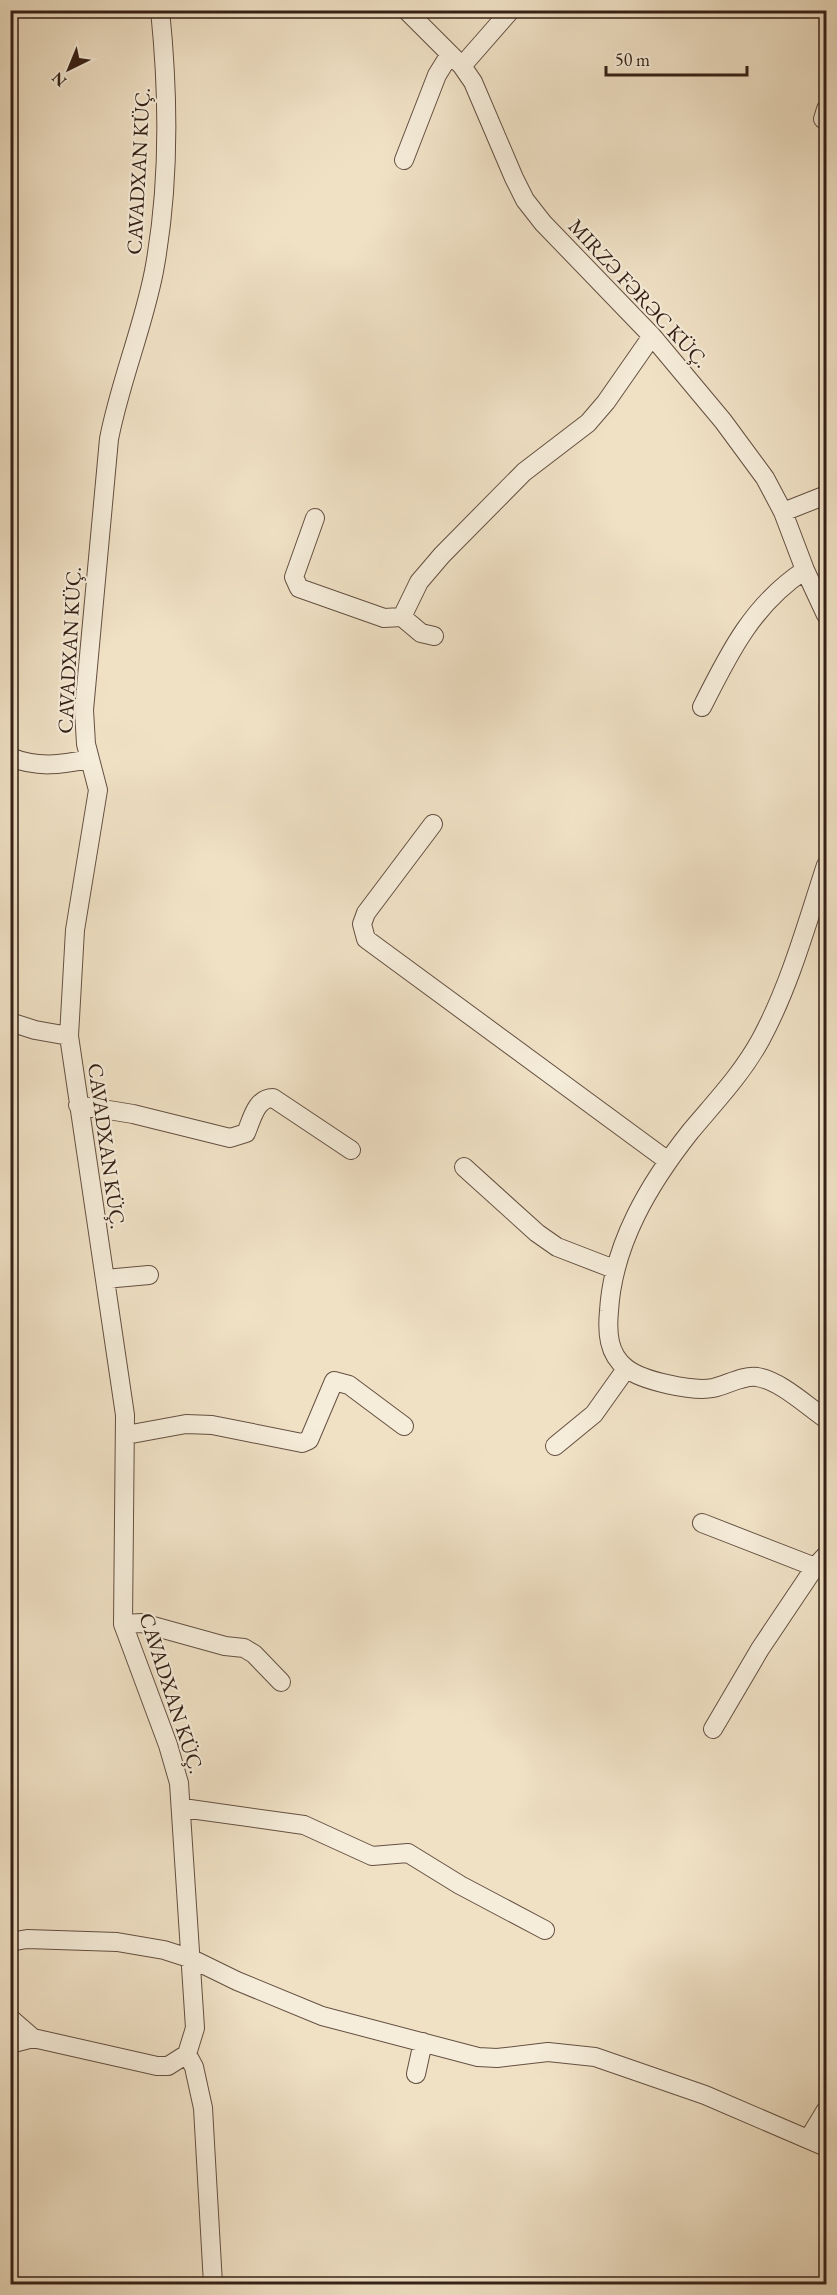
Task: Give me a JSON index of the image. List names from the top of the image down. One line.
{"streets":{"street":["CAVADXAN KÜÇ.","MIRZƏ FƏRƏC KÜÇ."]},"scale_bar":"50 m","north":"bottom left"}
